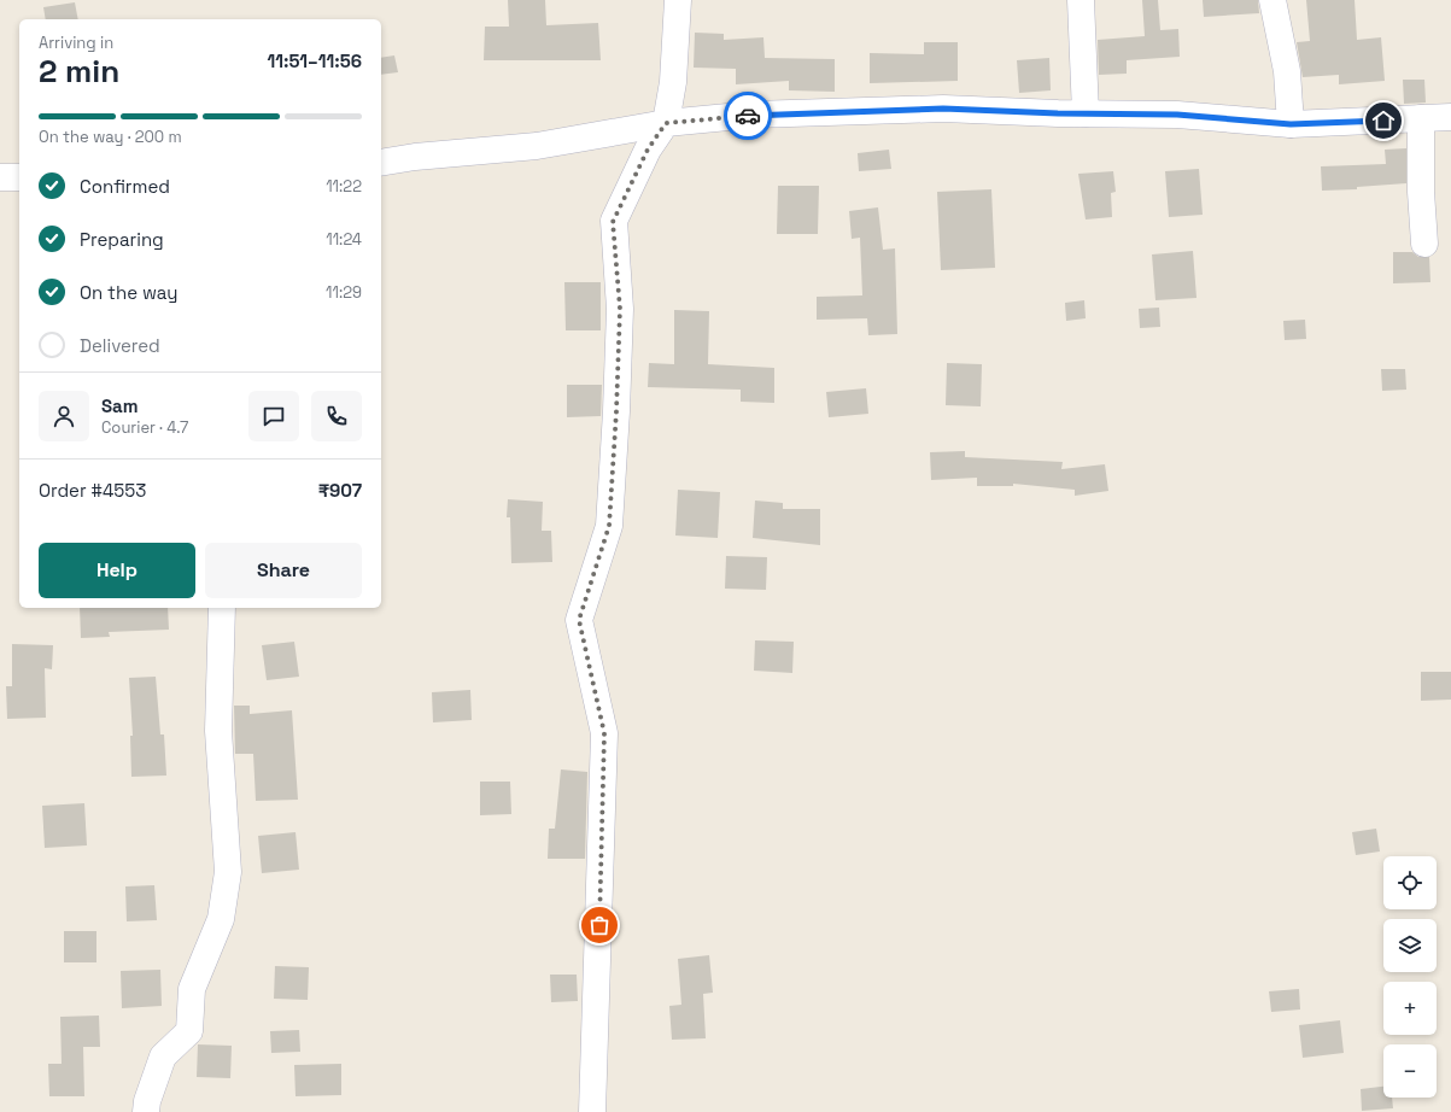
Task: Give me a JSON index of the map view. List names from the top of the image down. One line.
{"page":{"heading":["2 min","Arriving in","11:51–11:56"],"panel":["Sam","Courier · 4.7","Order #4553","₹907"],"bar":"On the way · 200 m","list":[["Confirmed","11:22"],["Preparing","11:24"],["On the way","11:29"],"Delivered"],"buttons":["Help","Share"],"map_buttons":["+","−"]}}
